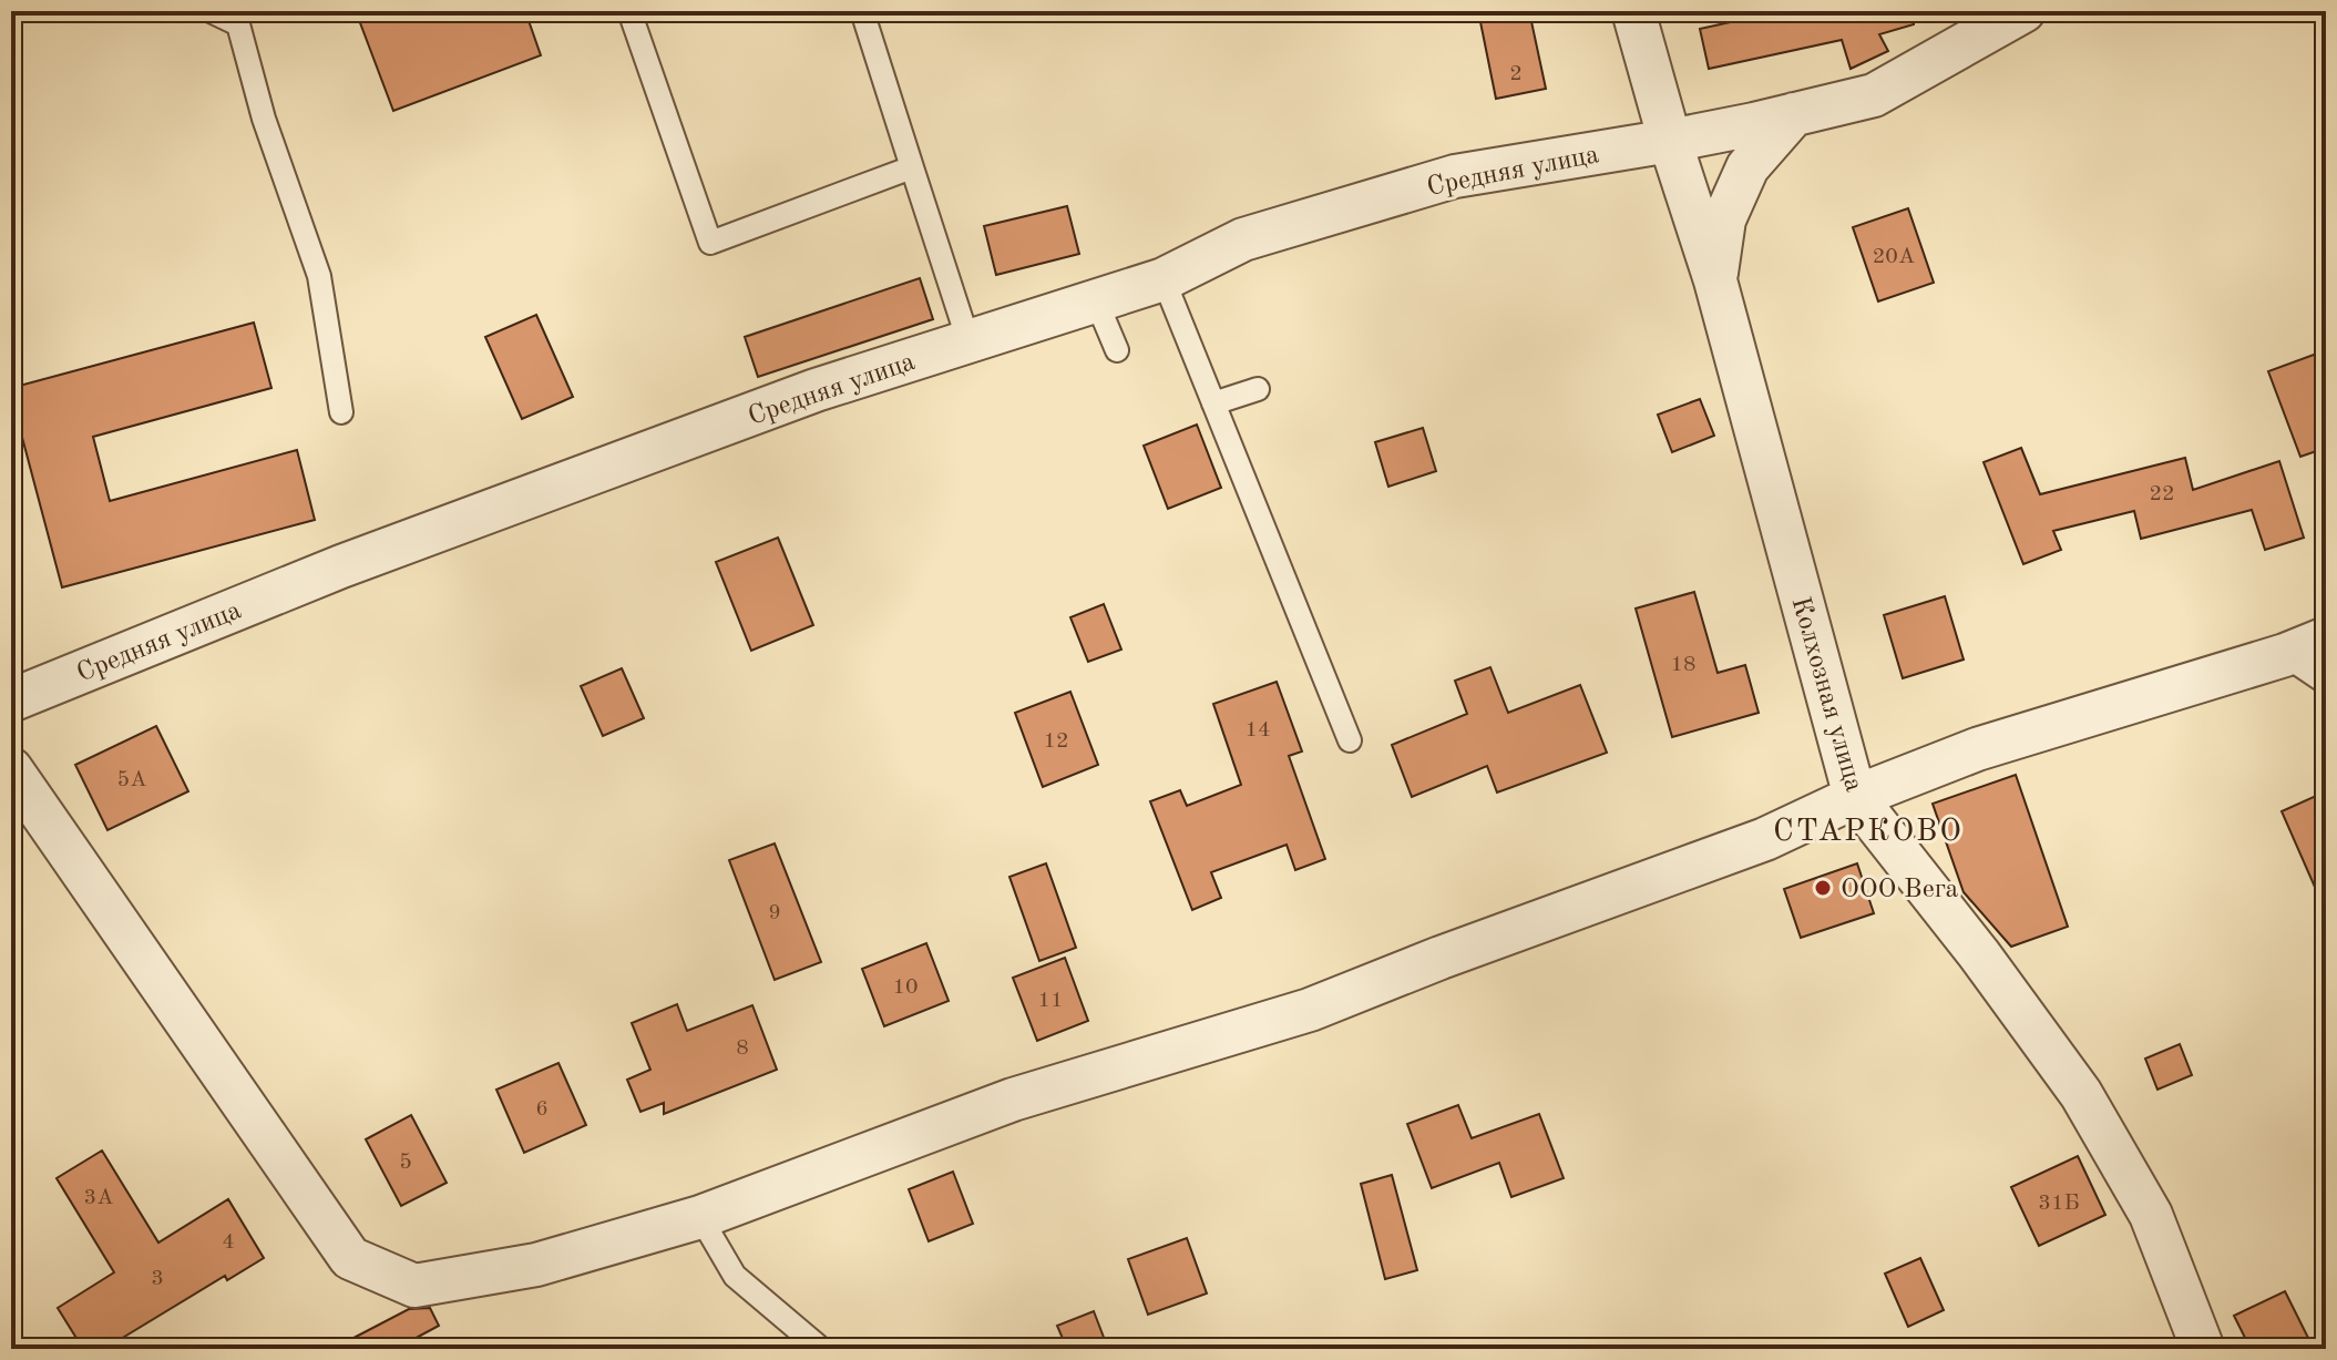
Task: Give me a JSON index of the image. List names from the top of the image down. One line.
{"streets":{"street":["Средняя улица","Колхозная улица"]},"crossings":[["Средняя улица","Колхозная улица"]],"districts":["СТАРКОВО"],"places":["ООО Вега"],"house_numbers":["2","20А","22","18","14","12","5А","9","10","11","8","6","5","3А","31Б","4","3"]}
